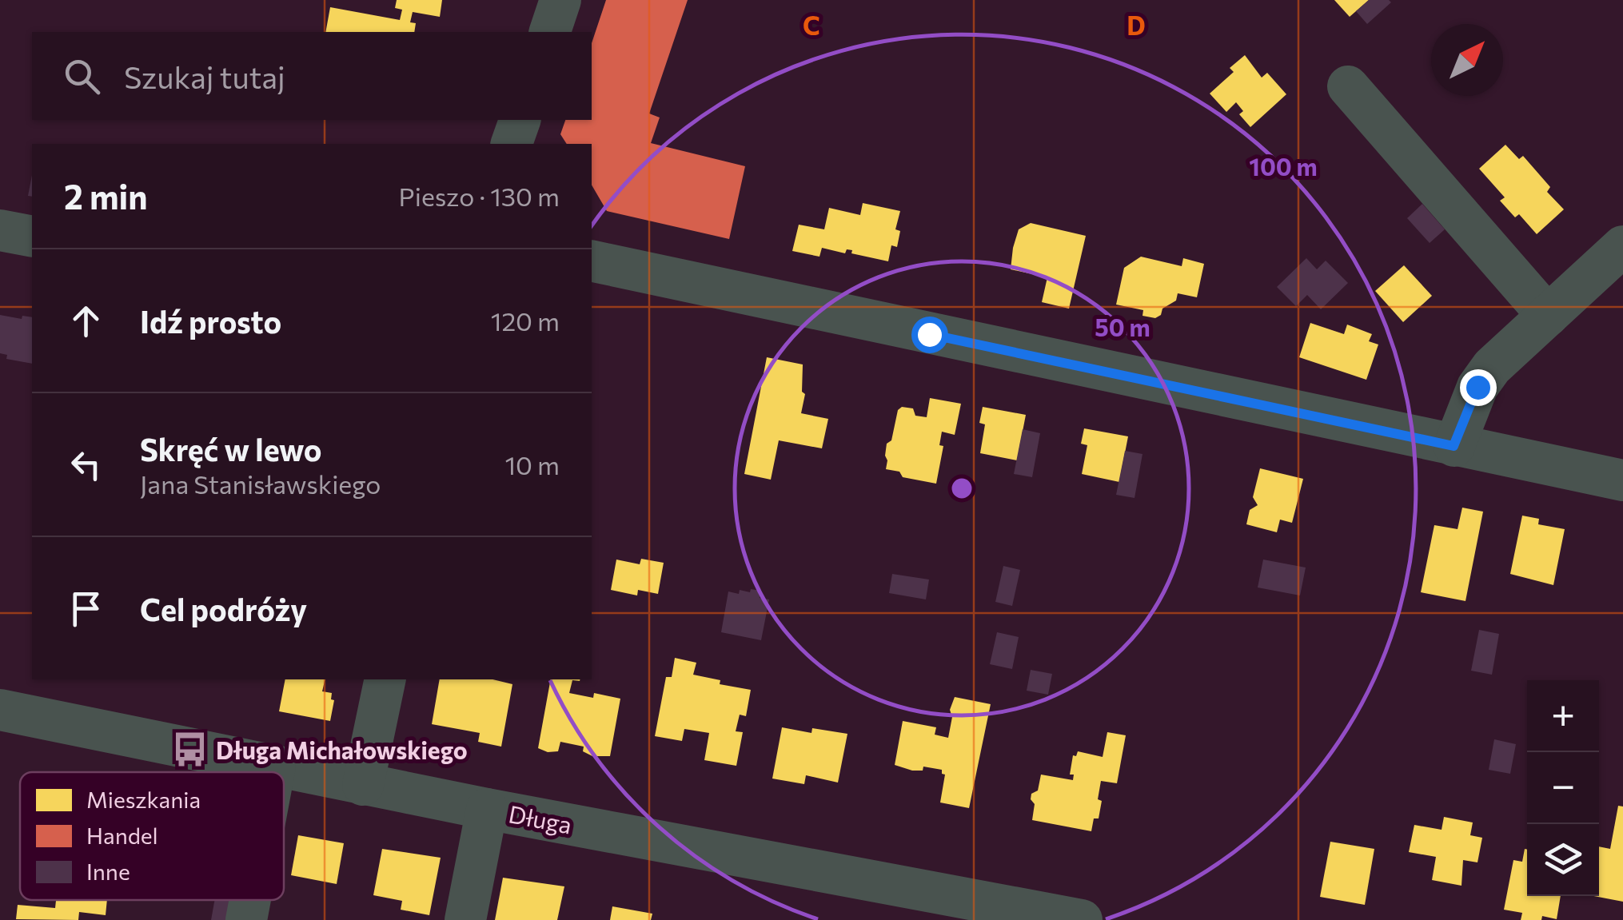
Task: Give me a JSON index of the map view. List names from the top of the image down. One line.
{"streets":{"street":["Długa"]},"places":{"bus stop":["Długa Michałowskiego"]},"legend":["Mieszkania","Handel","Inne"],"north":"top right","page":{"search":"Szukaj tutaj","heading":["2 min","Pieszo · 130 m"],"list":[["Idź prosto","120 m"],["Skręć w lewo","Jana Stanisławskiego","10 m"],"Cel podróży"],"map_buttons":["+","−"]},"grid":{"columns":["C","D"]},"rings":["100 m","50 m"]}
